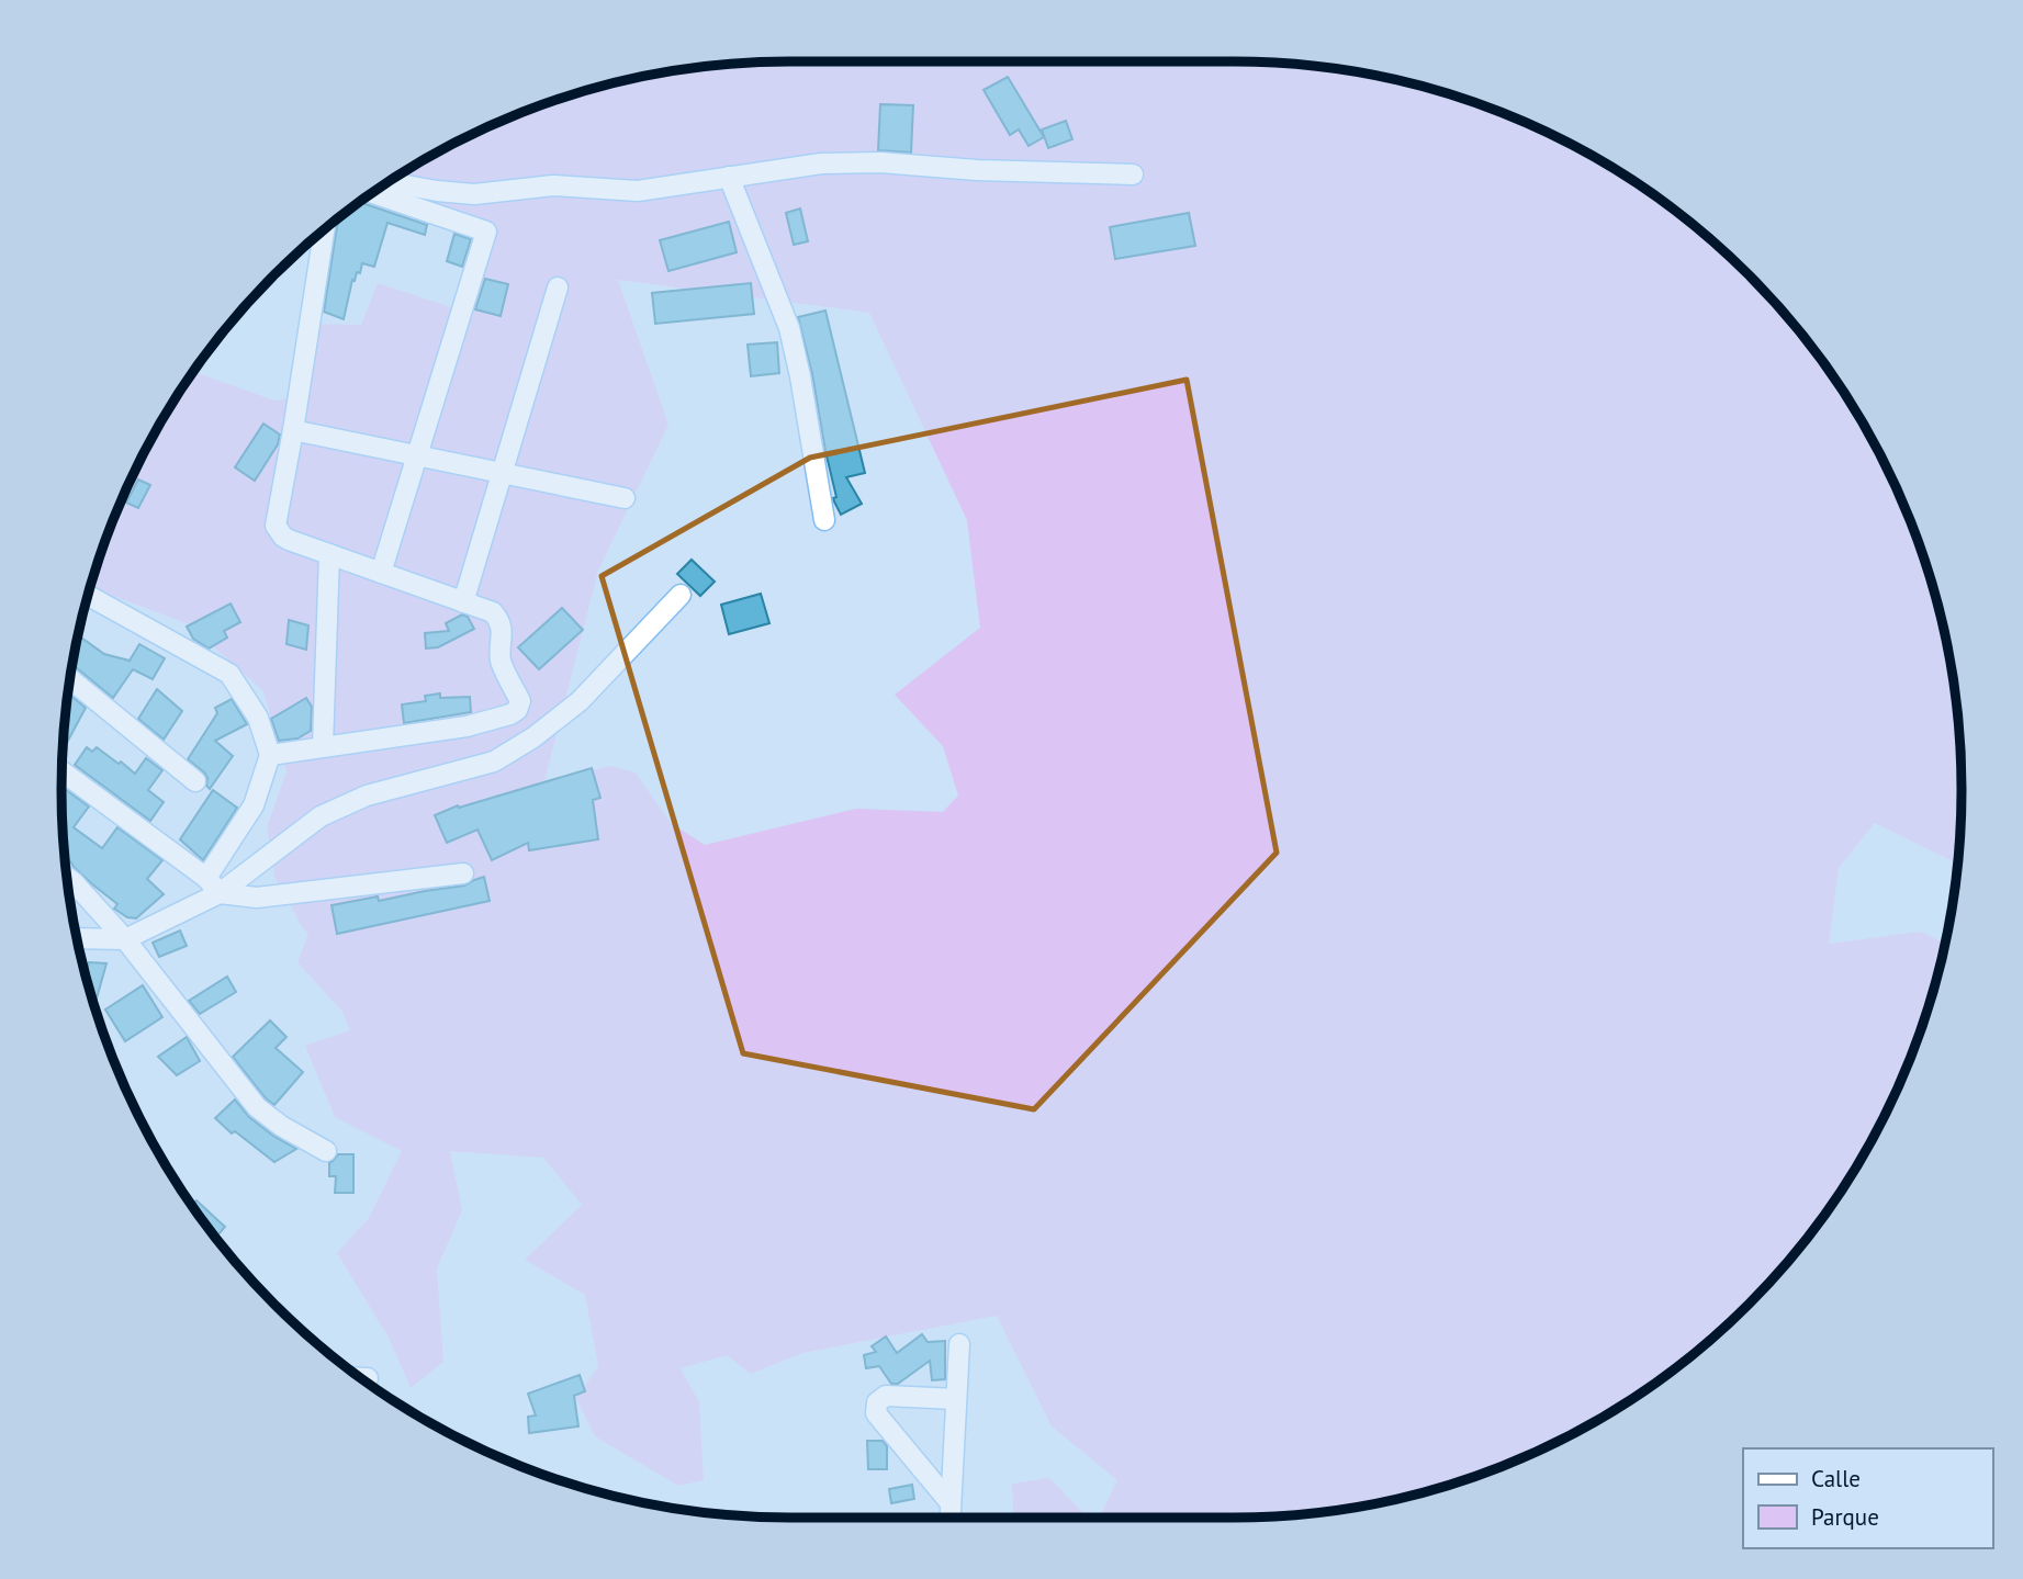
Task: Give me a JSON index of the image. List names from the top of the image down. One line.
{"legend":["Calle","Parque"]}
